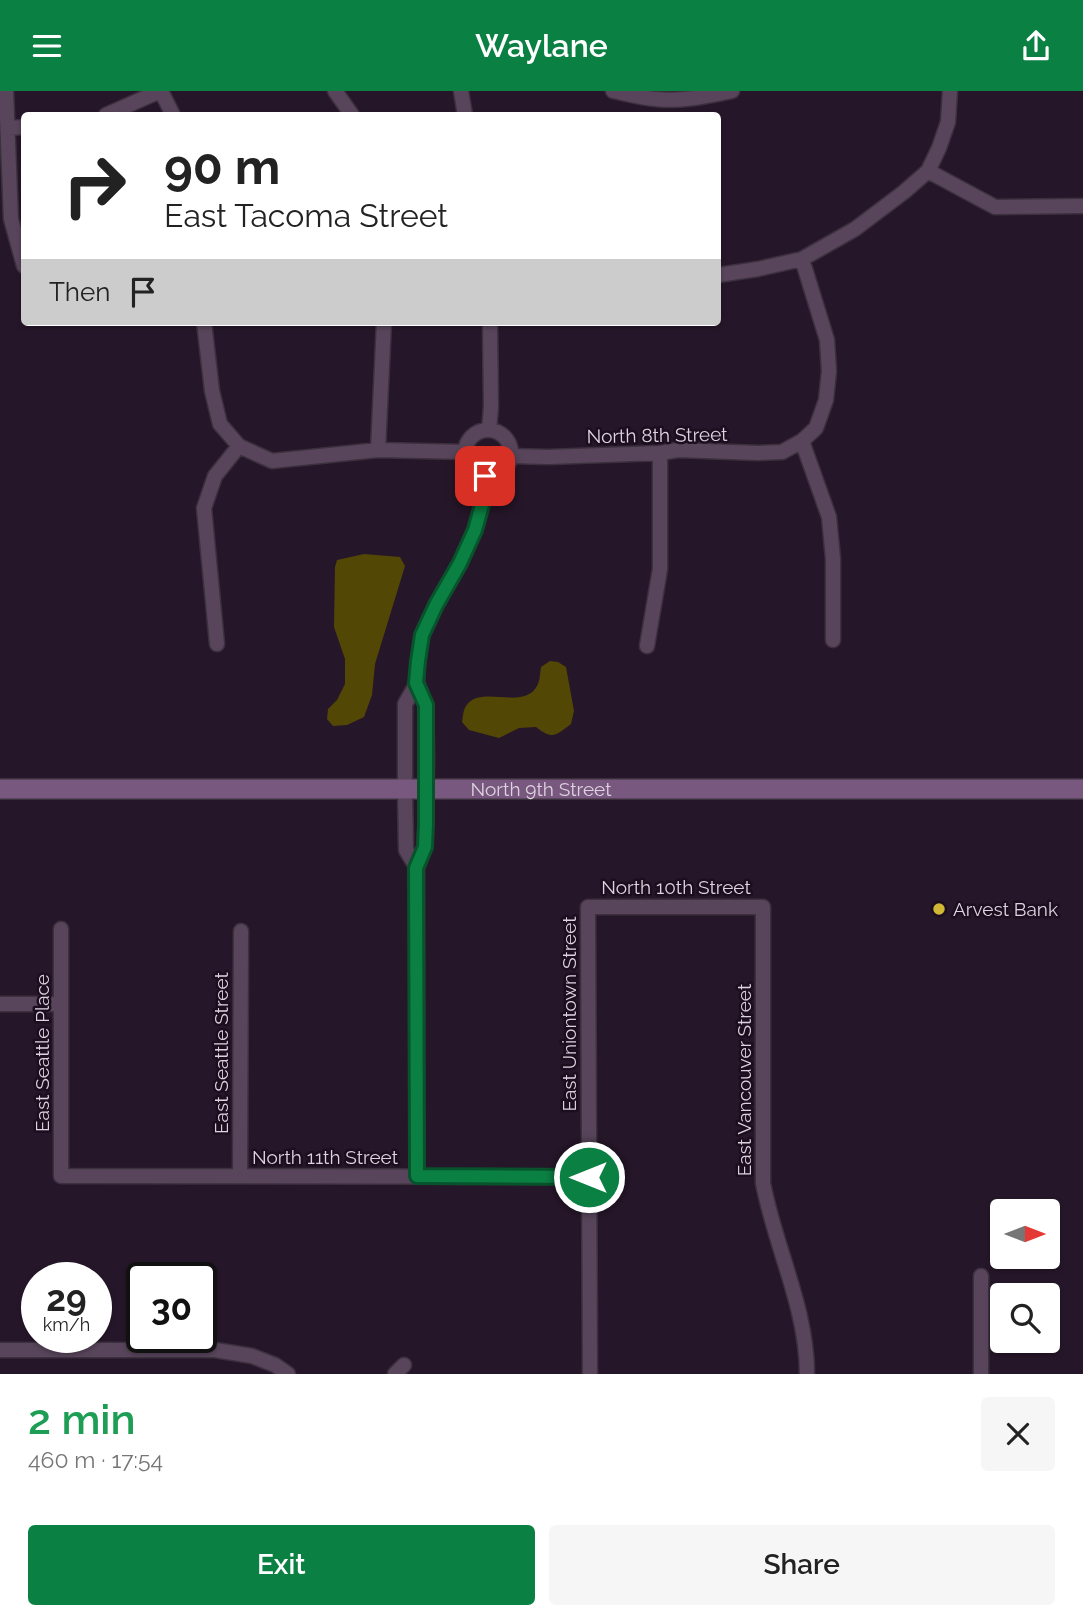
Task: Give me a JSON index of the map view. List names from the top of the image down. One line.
{"streets":{"main road":["North 9th Street"],"street":["North 8th Street","North 10th Street","East Uniontown Street","East Seattle Place","East Seattle Street","East Vancouver Street","North 11th Street"]},"crossings":[["North 10th Street","East Uniontown Street"],["North 10th Street","East Vancouver Street"],["East Uniontown Street","North 11th Street"],["East Seattle Place","North 11th Street"],["East Seattle Street","North 11th Street"]],"places":["Arvest Bank"],"north":"right","page":{"header":"Waylane","turn":["90 m","East Tacoma Street"],"then":"Then","speed":"29 km/h","limit":"30","heading":["2 min","460 m · 17:54"],"buttons":["Exit","Share"]}}
